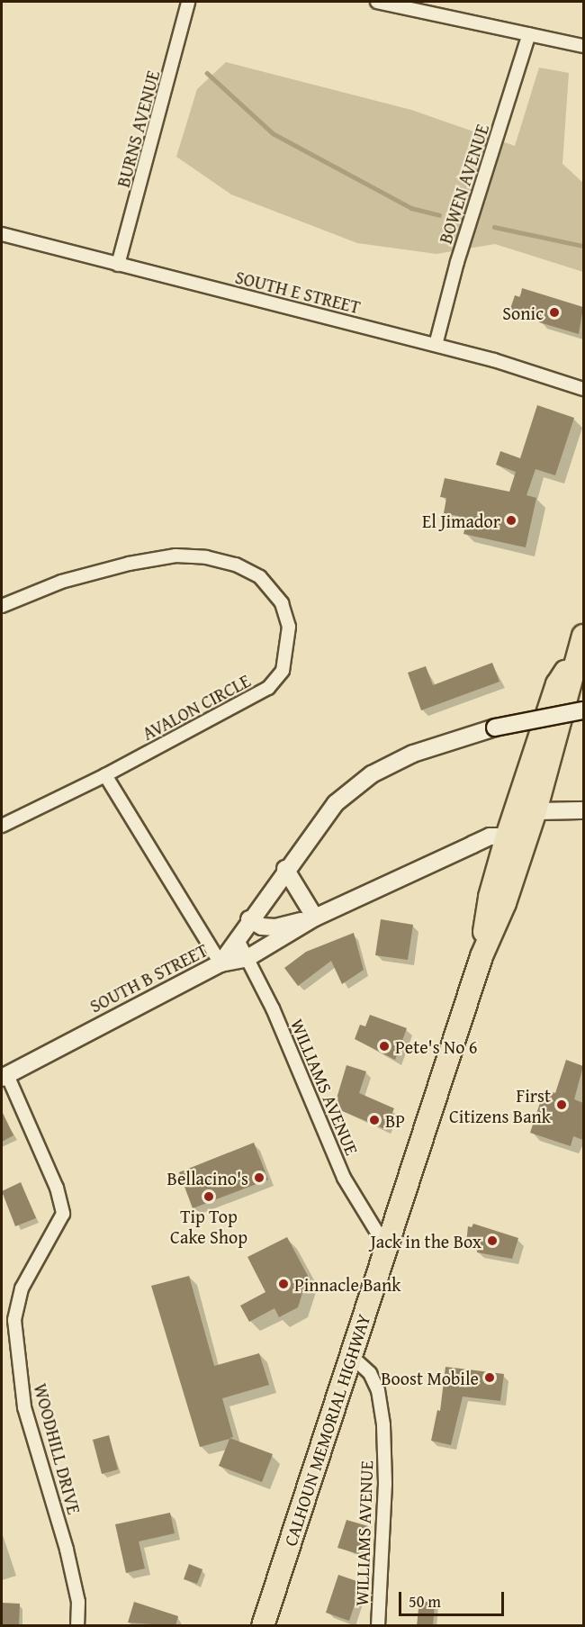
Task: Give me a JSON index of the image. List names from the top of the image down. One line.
{"streets":{"highway":["CALHOUN MEMORIAL HIGHWAY"],"street":["BURNS AVENUE","BOWEN AVENUE","SOUTH E STREET","AVALON CIRCLE","SOUTH B STREET","WILLIAMS AVENUE","WOODHILL DRIVE"]},"crossings":[["BURNS AVENUE","SOUTH E STREET"],["BOWEN AVENUE","SOUTH E STREET"],["SOUTH B STREET","WILLIAMS AVENUE"],["SOUTH B STREET","CALHOUN MEMORIAL HIGHWAY"],["SOUTH B STREET","WOODHILL DRIVE"],["WILLIAMS AVENUE","CALHOUN MEMORIAL HIGHWAY"]],"places":["Sonic","El Jimador","Pete's No 6","First Citizens Bank","BP","Bellacino's","Tip Top Cake Shop","Jack in the Box","Pinnacle Bank","Boost Mobile"],"scale_bar":"50 m"}
